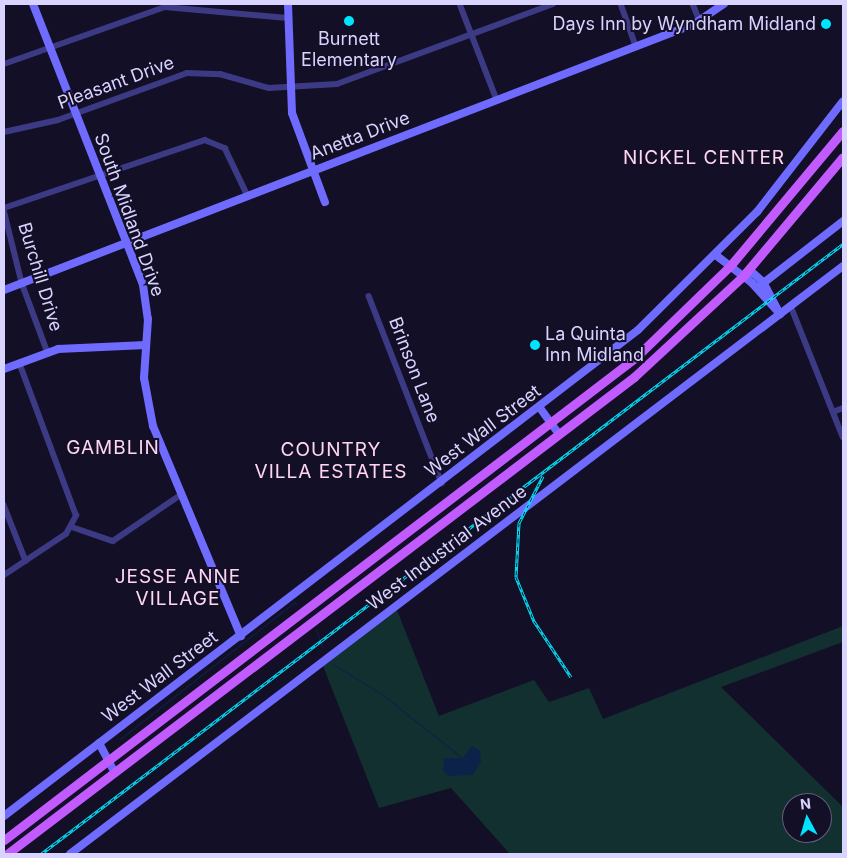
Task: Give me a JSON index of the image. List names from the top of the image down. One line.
{"streets":{"main road":["West Wall Street"],"street":["Pleasant Drive","Anetta Drive","South Midland Drive","Burchill Drive","Brinson Lane","West Industrial Avenue"]},"crossings":[["Pleasant Drive","South Midland Drive"],["Anetta Drive","South Midland Drive"],["Anetta Drive","Burchill Drive"],["South Midland Drive","West Wall Street"],["Brinson Lane","West Wall Street"]],"districts":["NICKEL CENTER","GAMBLIN","COUNTRY VILLA ESTATES","JESSE ANNE VILLAGE"],"places":["Burnett Elementary","Days Inn by Wyndham Midland","La Quinta Inn Midland"],"north":"top"}
